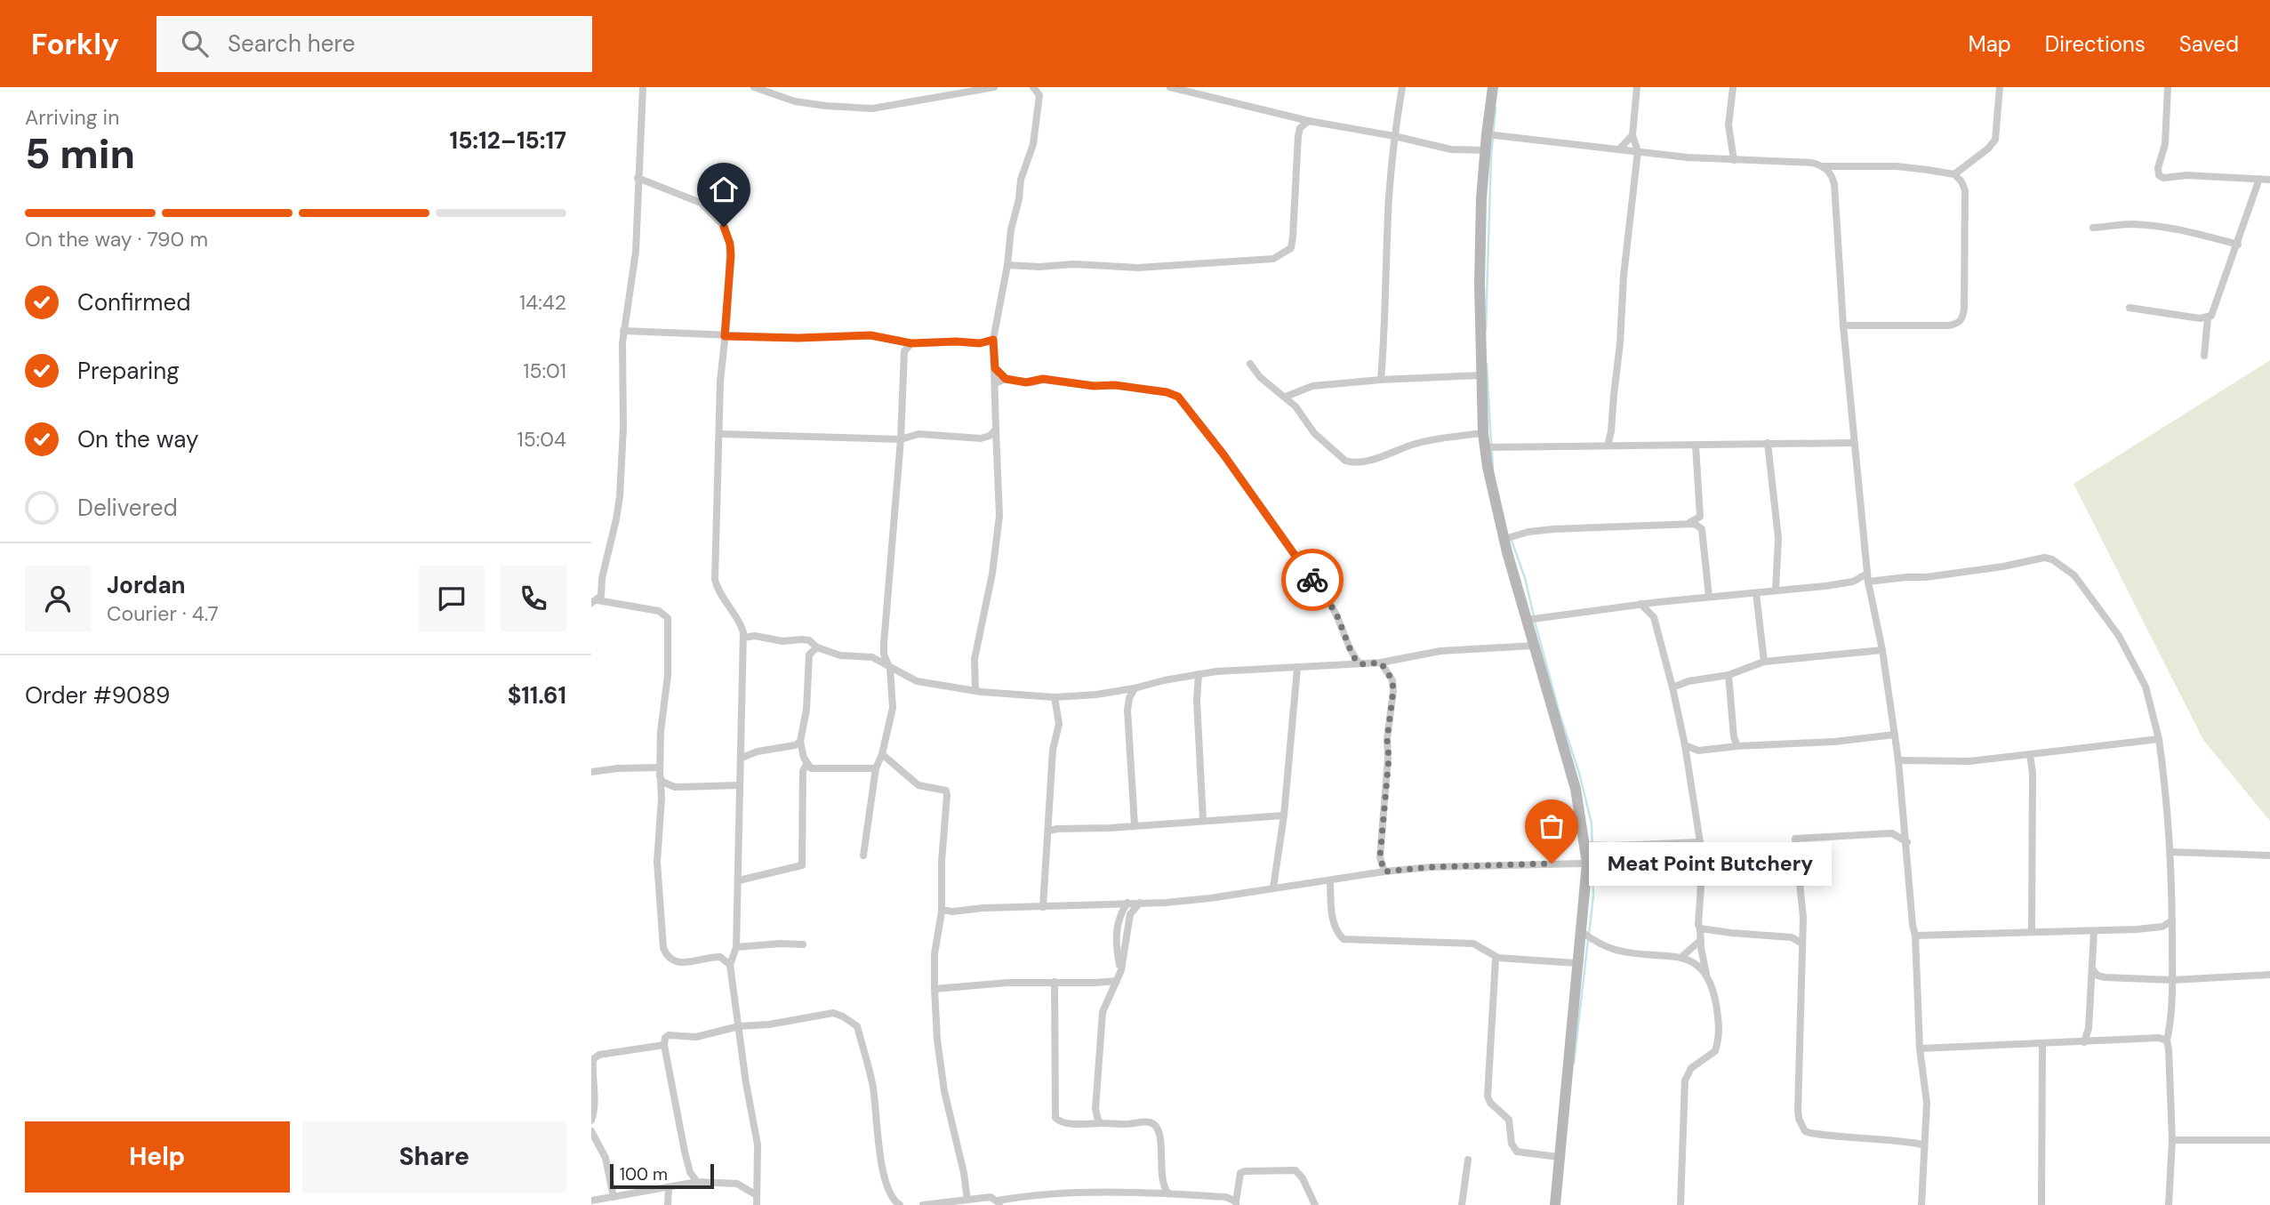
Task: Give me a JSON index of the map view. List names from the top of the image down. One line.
{"places":["Meat Point Butchery"],"scale_bar":"100 m","page":{"header":"Forkly","search":"Search here","nav":["Map","Directions","Saved"],"heading":["5 min","Arriving in","15:12–15:17"],"panel":["Jordan","Courier · 4.7","Order #9089","$11.61"],"bar":"On the way · 790 m","list":[["Confirmed","14:42"],["Preparing","15:01"],["On the way","15:04"],"Delivered"],"bubble":"Meat Point Butchery","buttons":["Help","Share"],"scale":"100 m"}}
